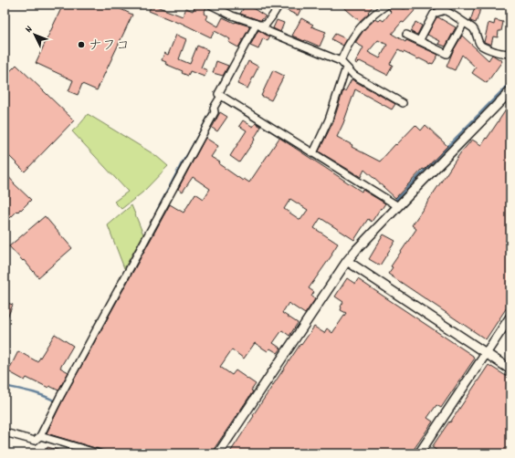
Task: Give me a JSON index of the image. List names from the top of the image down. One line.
{"places":["ナフコ"],"north":"top left"}
